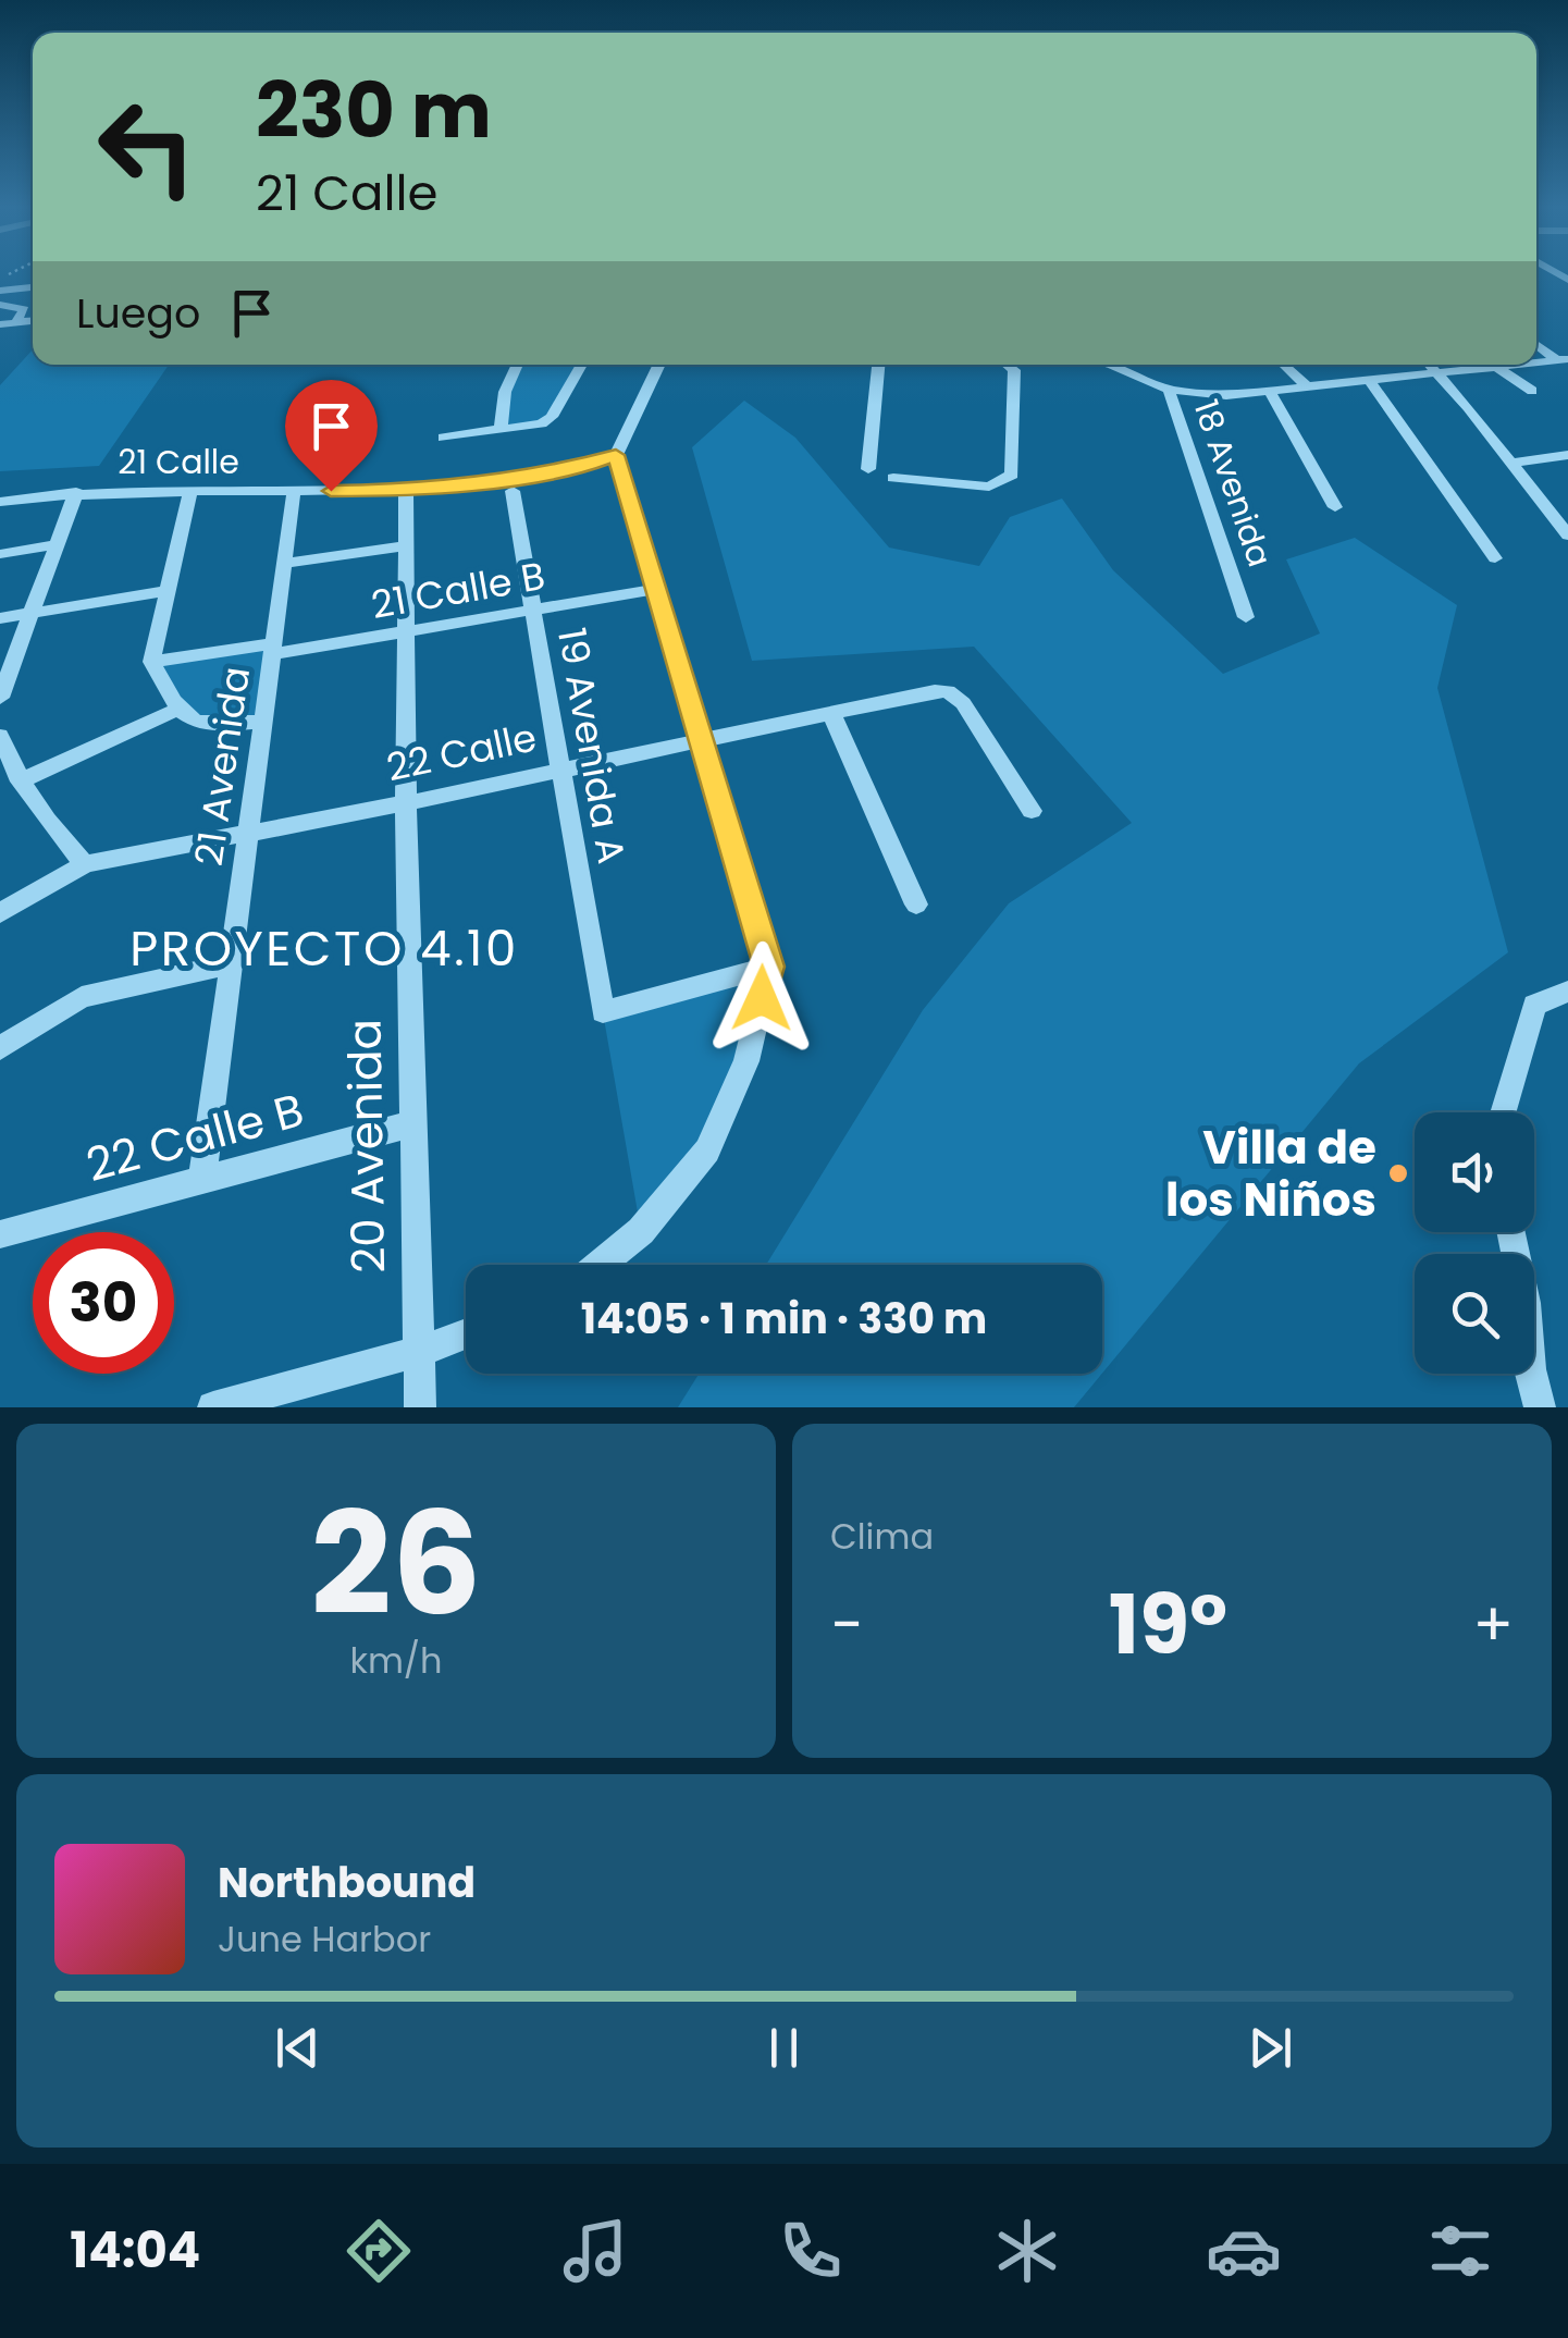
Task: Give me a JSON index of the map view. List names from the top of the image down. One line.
{"streets":{"street":["21 Calle","18 Avenida","21 Calle B","19 Avenida A","22 Calle","21 Avenida","22 Calle B","20 Avenida"]},"crossings":[["21 Calle","21 Avenida"],["21 Calle","20 Avenida"],["21 Calle B","19 Avenida A"],["21 Calle B","21 Avenida"],["21 Calle B","20 Avenida"],["19 Avenida A","22 Calle"],["22 Calle","21 Avenida"],["22 Calle","20 Avenida"],["21 Avenida","22 Calle B"],["22 Calle B","20 Avenida"]],"districts":["PROYECTO 4.10"],"places":["Villa de los Niños"],"page":{"turn":["230 m","21 Calle"],"then":"Luego","limit":"30","trip":"14:05 · 1 min · 330 m","tile":[["26","km/h"],"Clima"],"heat":["−","19°","+"],"song":["Northbound","June Harbor"],"tabs":"14:04"}}
